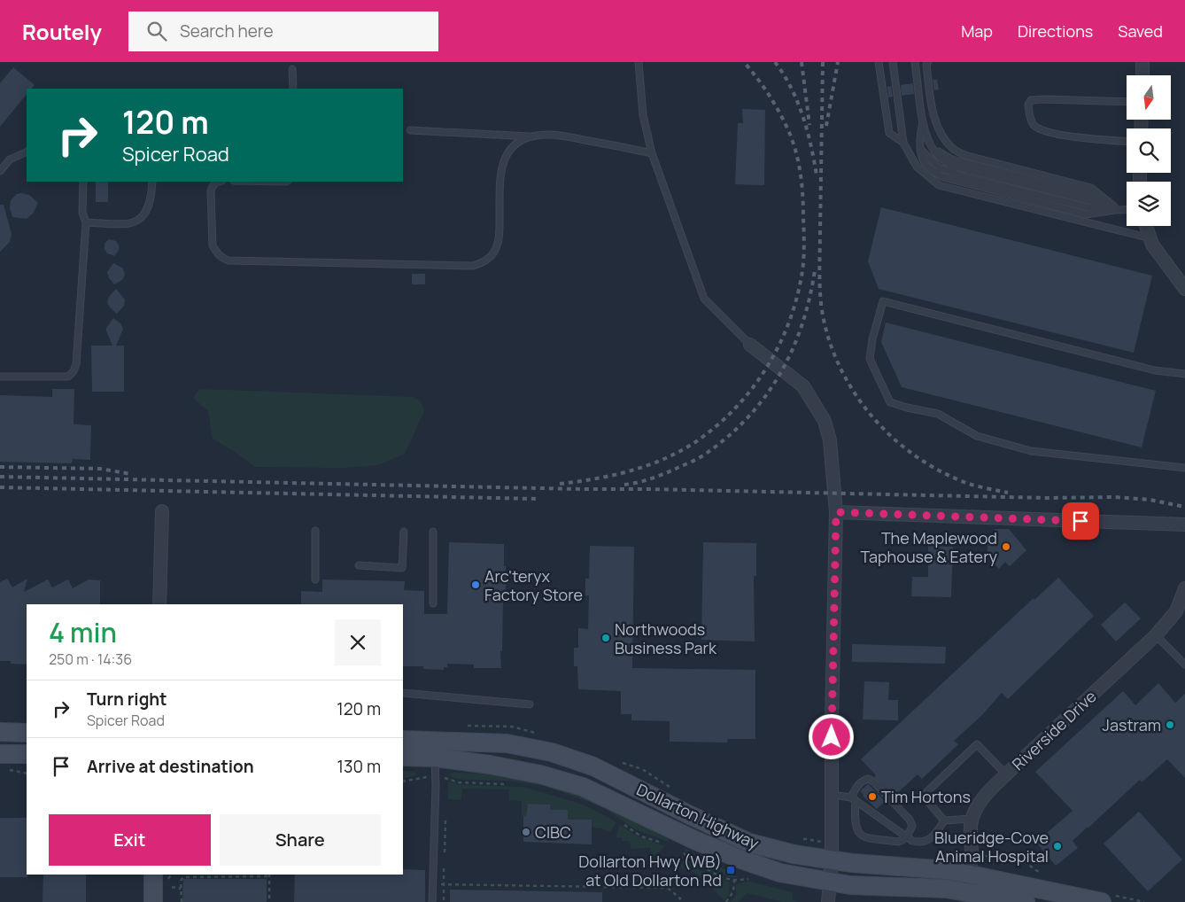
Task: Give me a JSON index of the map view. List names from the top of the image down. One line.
{"streets":{"main road":["Dollarton Highway"],"street":["Riverside Drive"]},"places":{"other":["The Maplewood Taphouse & Eatery","Arc'teryx Factory Store","Northwoods Business Park","Jastram","Tim Hortons","CIBC","Blueridge-Cove Animal Hospital"],"transit":["Dollarton Hwy (WB) at Old Dollarton Rd"]},"north":"bottom","page":{"header":"Routely","search":"Search here","nav":["Map","Directions","Saved"],"turn":["120 m","Spicer Road"],"heading":["4 min","250 m · 14:36"],"list":[{"name":"Turn right","note":"Spicer Road","value":"120 m"},{"name":"Arrive at destination","value":"130 m"}],"buttons":["Exit","Share"]}}
